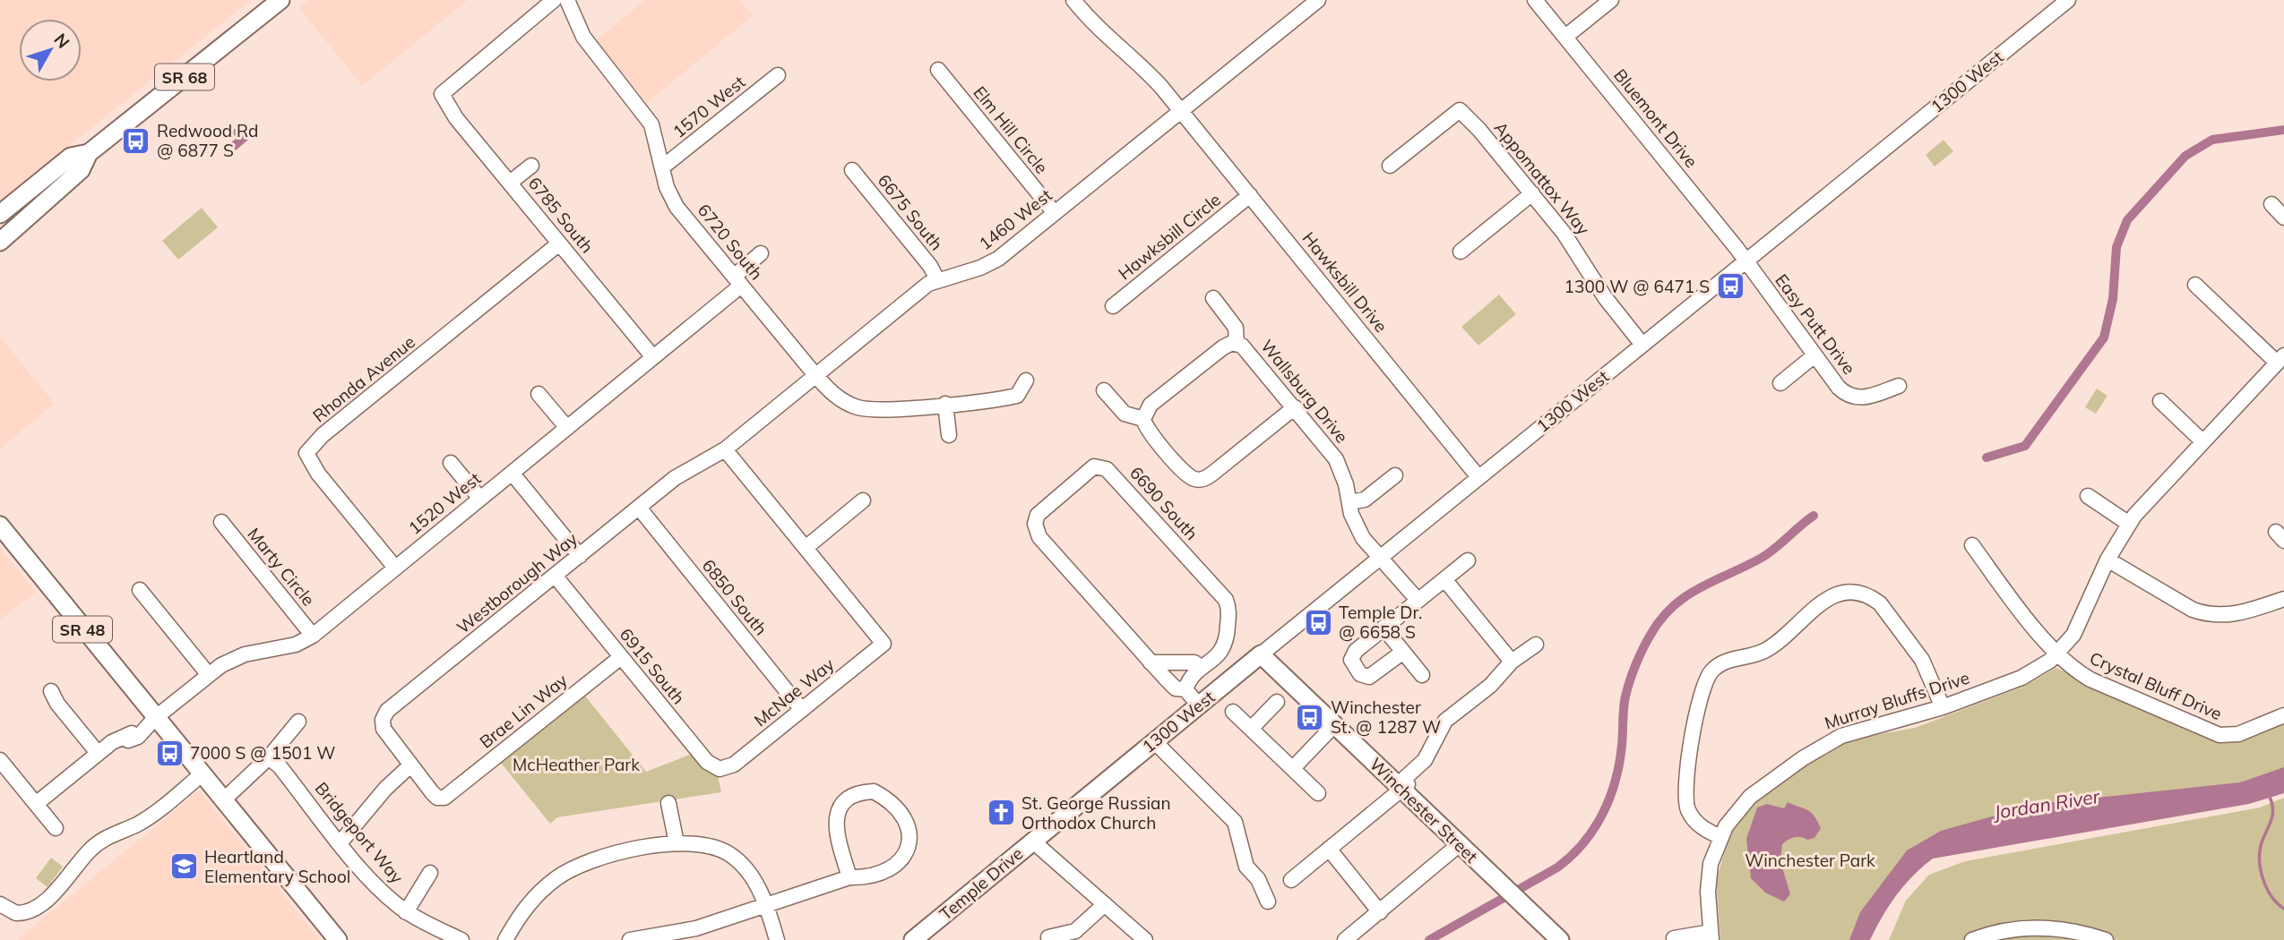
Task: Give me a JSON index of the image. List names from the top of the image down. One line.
{"streets":{"main road":["SR 68","1300 West","SR 48","Winchester Street","Temple Drive"],"street":["1570 West","Bluemont Drive","Elm Hill Circle","Appomattox Way","6675 South","6785 South","1460 West","Hawksbill Circle","6720 South","Hawksbill Drive","Easy Putt Drive","Rhonda Avenue","Wallsburg Drive","1520 West","6690 South","Marty Circle","Westborough Way","6850 South","6915 South","Crystal Bluff Drive","McNae Way","Murray Bluffs Drive","Brae Lin Way","Bridgeport Way"]},"crossings":[["1300 West","Bluemont Drive"],["1300 West","Appomattox Way"],["1300 West","Hawksbill Drive"],["1300 West","Easy Putt Drive"],["1300 West","Wallsburg Drive"],["1300 West","6690 South"],["1300 West","Winchester Street"],["1300 West","Temple Drive"],["1570 West","6720 South"],["Bluemont Drive","Easy Putt Drive"],["Elm Hill Circle","1460 West"],["6675 South","1460 West"],["6785 South","Rhonda Avenue"],["6785 South","1520 West"],["1460 West","6720 South"],["1460 West","Hawksbill Drive"],["1460 West","Westborough Way"],["Hawksbill Circle","Hawksbill Drive"],["6720 South","1520 West"],["Rhonda Avenue","1520 West"],["1520 West","Marty Circle"],["1520 West","SR 48"],["Westborough Way","6850 South"],["Westborough Way","6915 South"],["Westborough Way","Brae Lin Way"],["6850 South","McNae Way"],["6915 South","McNae Way"],["6915 South","Brae Lin Way"],["Crystal Bluff Drive","Murray Bluffs Drive"]],"water":["Jordan River"],"parks":["McHeather Park","Winchester Park"],"places":{"bus stop":["Redwood Rd @ 6877 S","1300 W @ 6471 S","Temple Dr. @ 6658 S","Winchester St. @ 1287 W","7000 S @ 1501 W"],"church":["St. George Russian Orthodox Church"],"school or university":["Heartland Elementary School"]},"north":"top right"}
